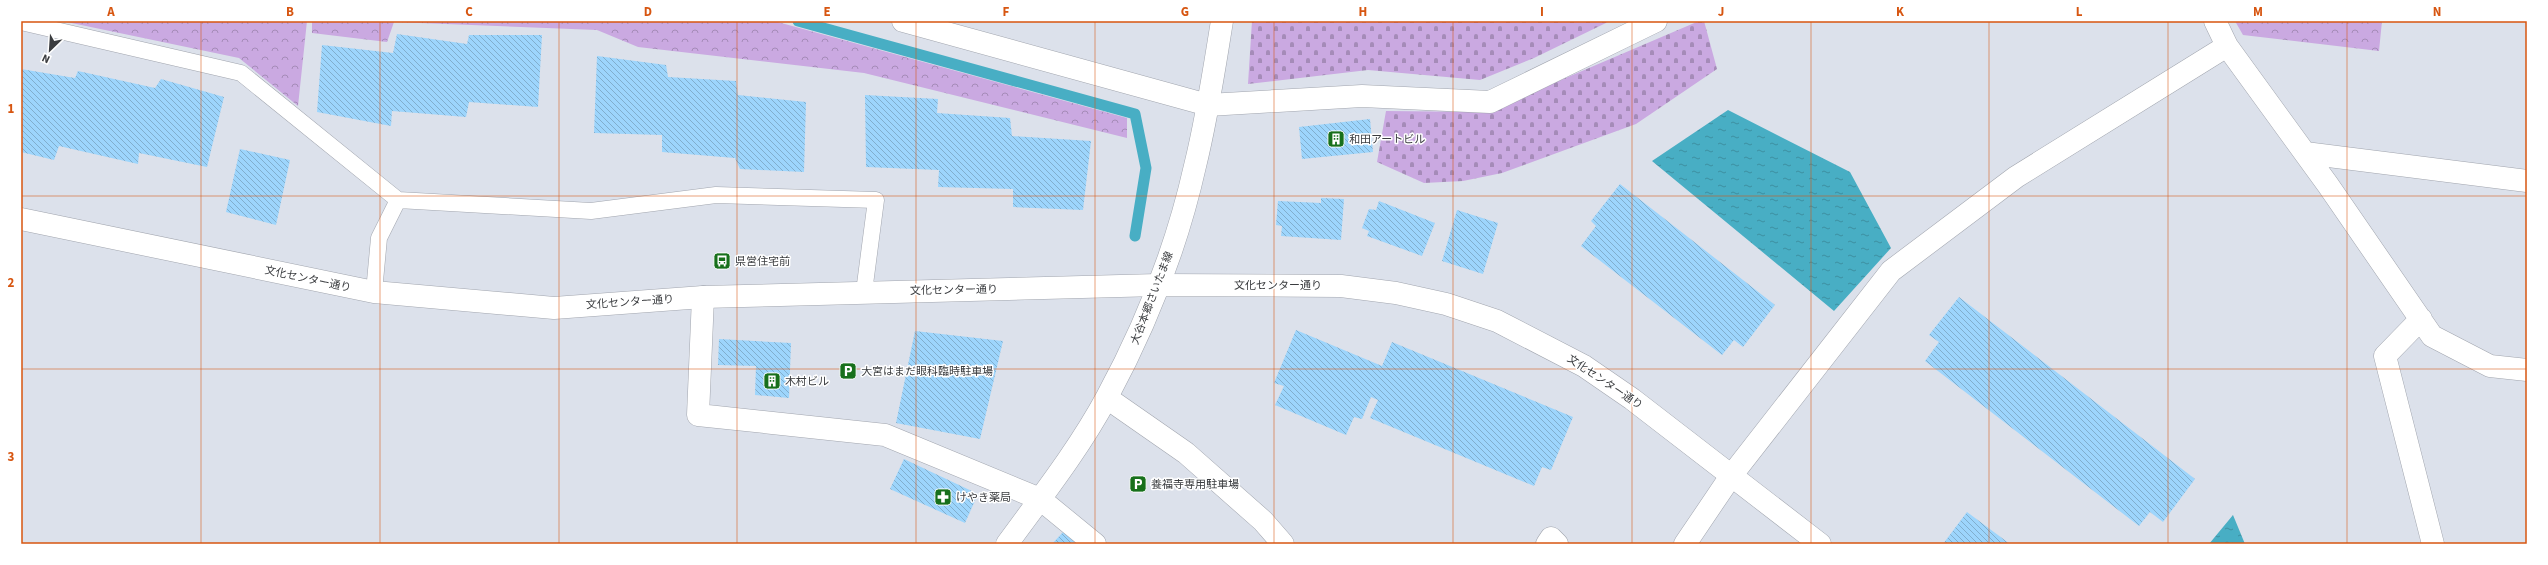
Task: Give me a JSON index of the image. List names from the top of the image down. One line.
{"streets":{"street":["文化センター通り","大谷本郷さいたま線"]},"crossings":[["文化センター通り","大谷本郷さいたま線"]],"places":{"building":["和田アートビル","木村ビル"],"bus stop":["県営住宅前"],"parking":["大宮はまだ眼科臨時駐車場","養福寺専用駐車場"],"pharmacy":["けやき薬局"]},"north":"bottom left","grid":{"columns":["A","B","C","D","E","F","G","H","I","J","K","L","M","N"],"rows":["1","2","3"]}}
